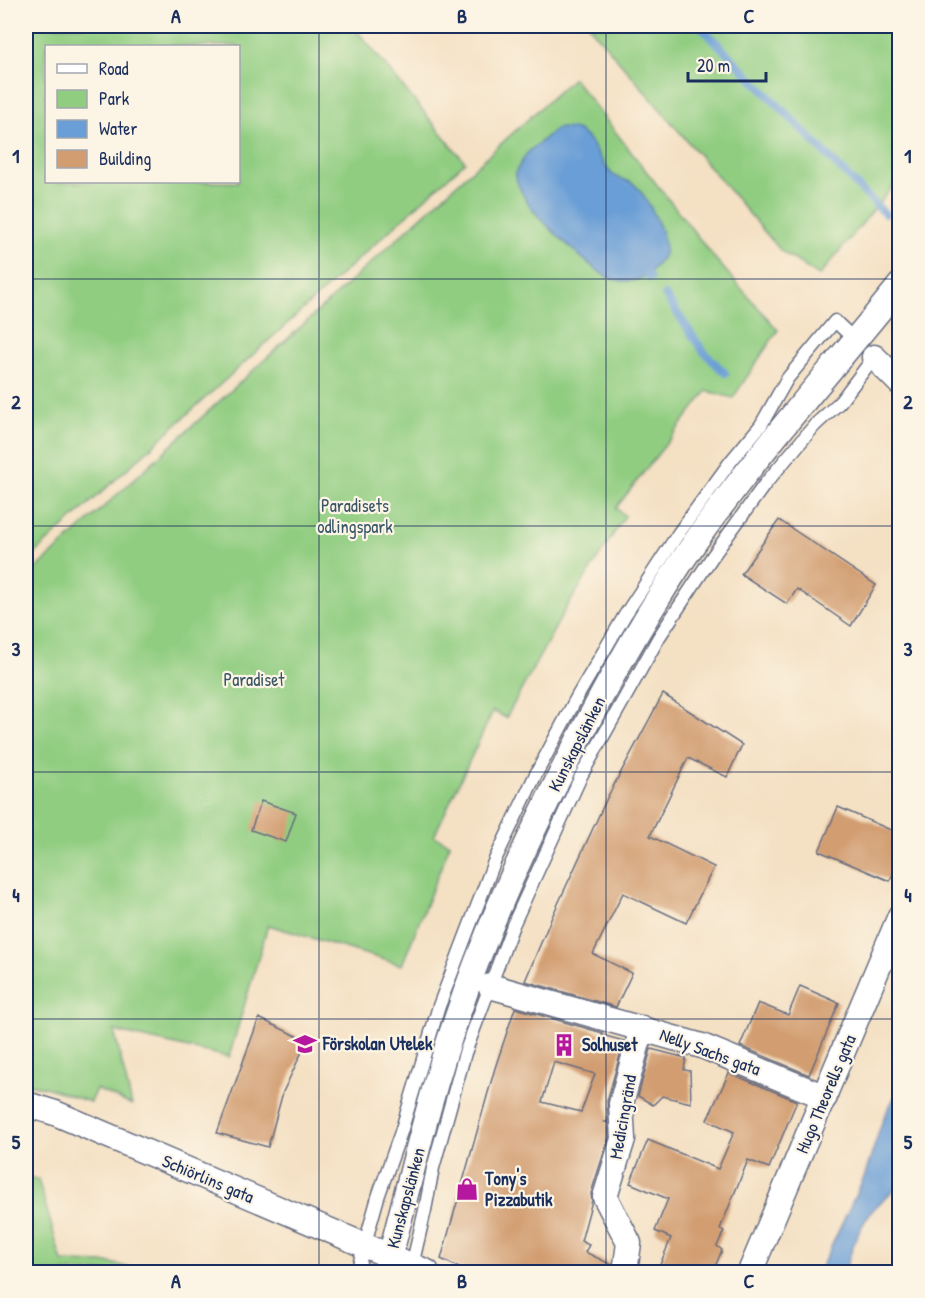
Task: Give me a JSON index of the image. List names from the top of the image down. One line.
{"streets":{"street":["Kunskapslänken","Nelly Sachs gata","Hugo Theorells gata","Medicingränd","Schiörlins gata"]},"crossings":[["Kunskapslänken","Schiörlins gata"],["Nelly Sachs gata","Hugo Theorells gata"],["Nelly Sachs gata","Medicingränd"]],"parks":["Paradisets odlingspark","Paradiset"],"places":{"school or university":["Förskolan Utelek"],"building":["Solhuset"],"shop":["Tony's Pizzabutik"]},"legend":["Road","Park","Water","Building"],"scale_bar":"20 m","grid":{"columns":["A","B","C"],"rows":["1","2","3","4","5"]}}
